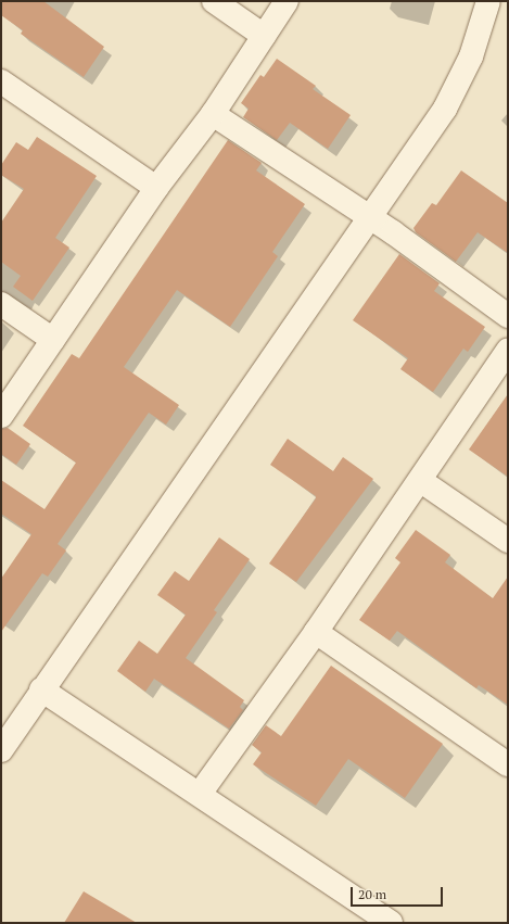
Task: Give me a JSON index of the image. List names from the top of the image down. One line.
{"scale_bar":"20 m"}
